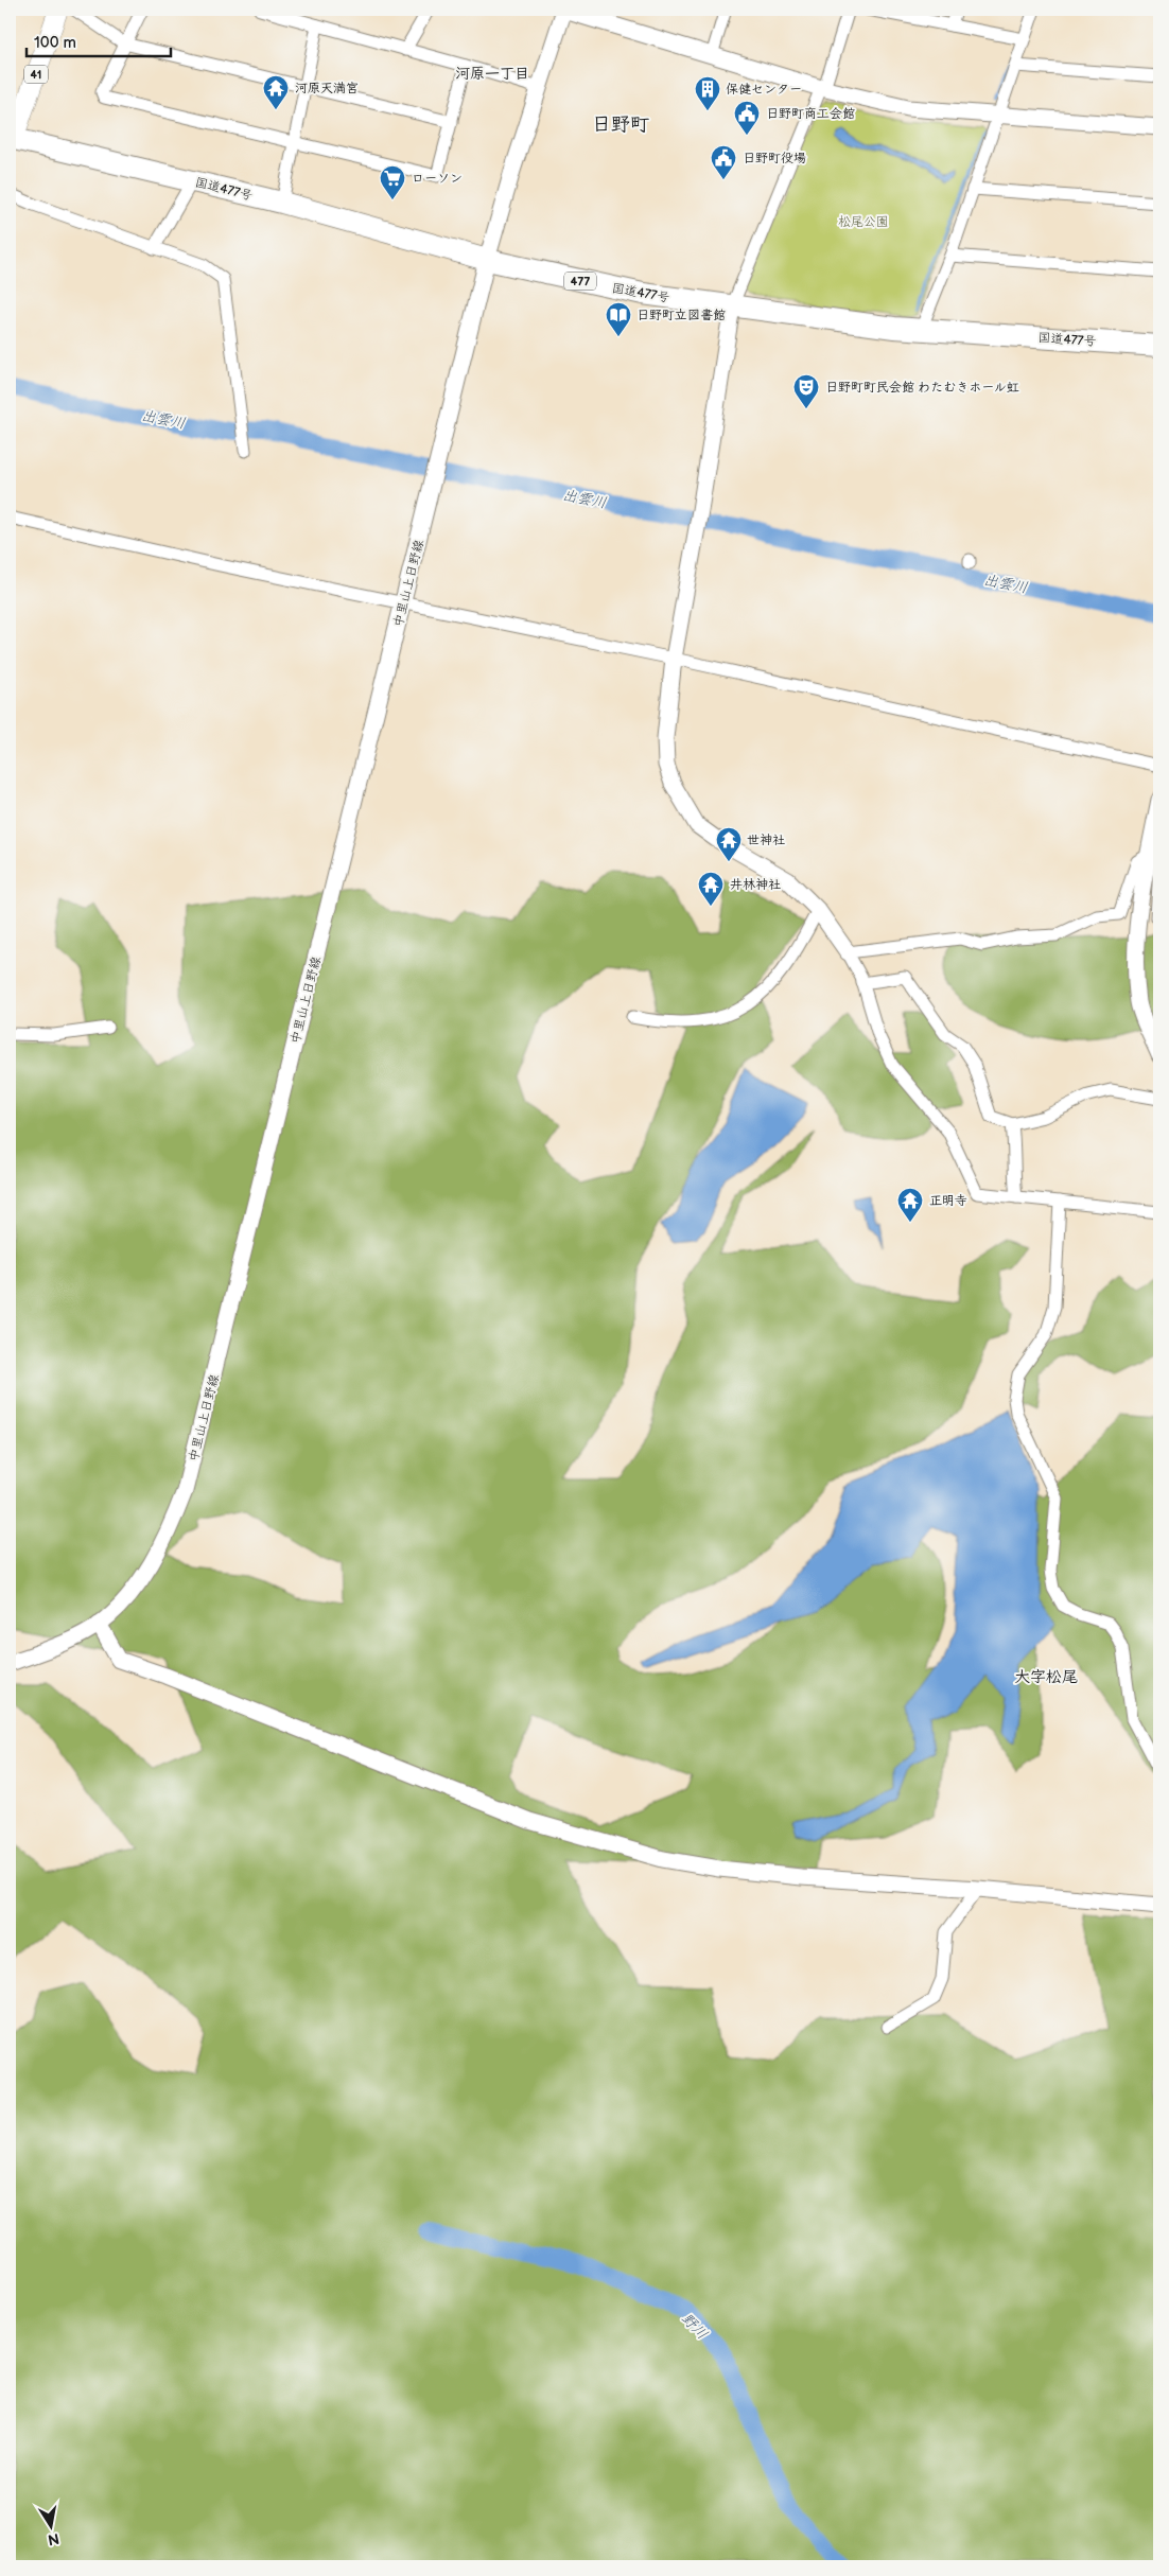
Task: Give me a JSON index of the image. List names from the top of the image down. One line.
{"streets":{"highway":["国道477号","477"],"main road":["41"],"street":["中里山上日野線"]},"crossings":[["41","国道477号"],["国道477号","中里山上日野線"]],"districts":["河原一丁目","日野町","大字松尾"],"water":["出雲川","野川"],"parks":["松尾公園"],"places":{"temple":["河原天満宮","世神社","井林神社","正明寺"],"building":["保健センター"],"public building":["日野町商工会館","日野町役場"],"supermarket":["ローソン"],"library":["日野町立図書館"],"theatre":["日野町町民会館 わたむきホール虹"]},"scale_bar":"100 m","north":"bottom"}
